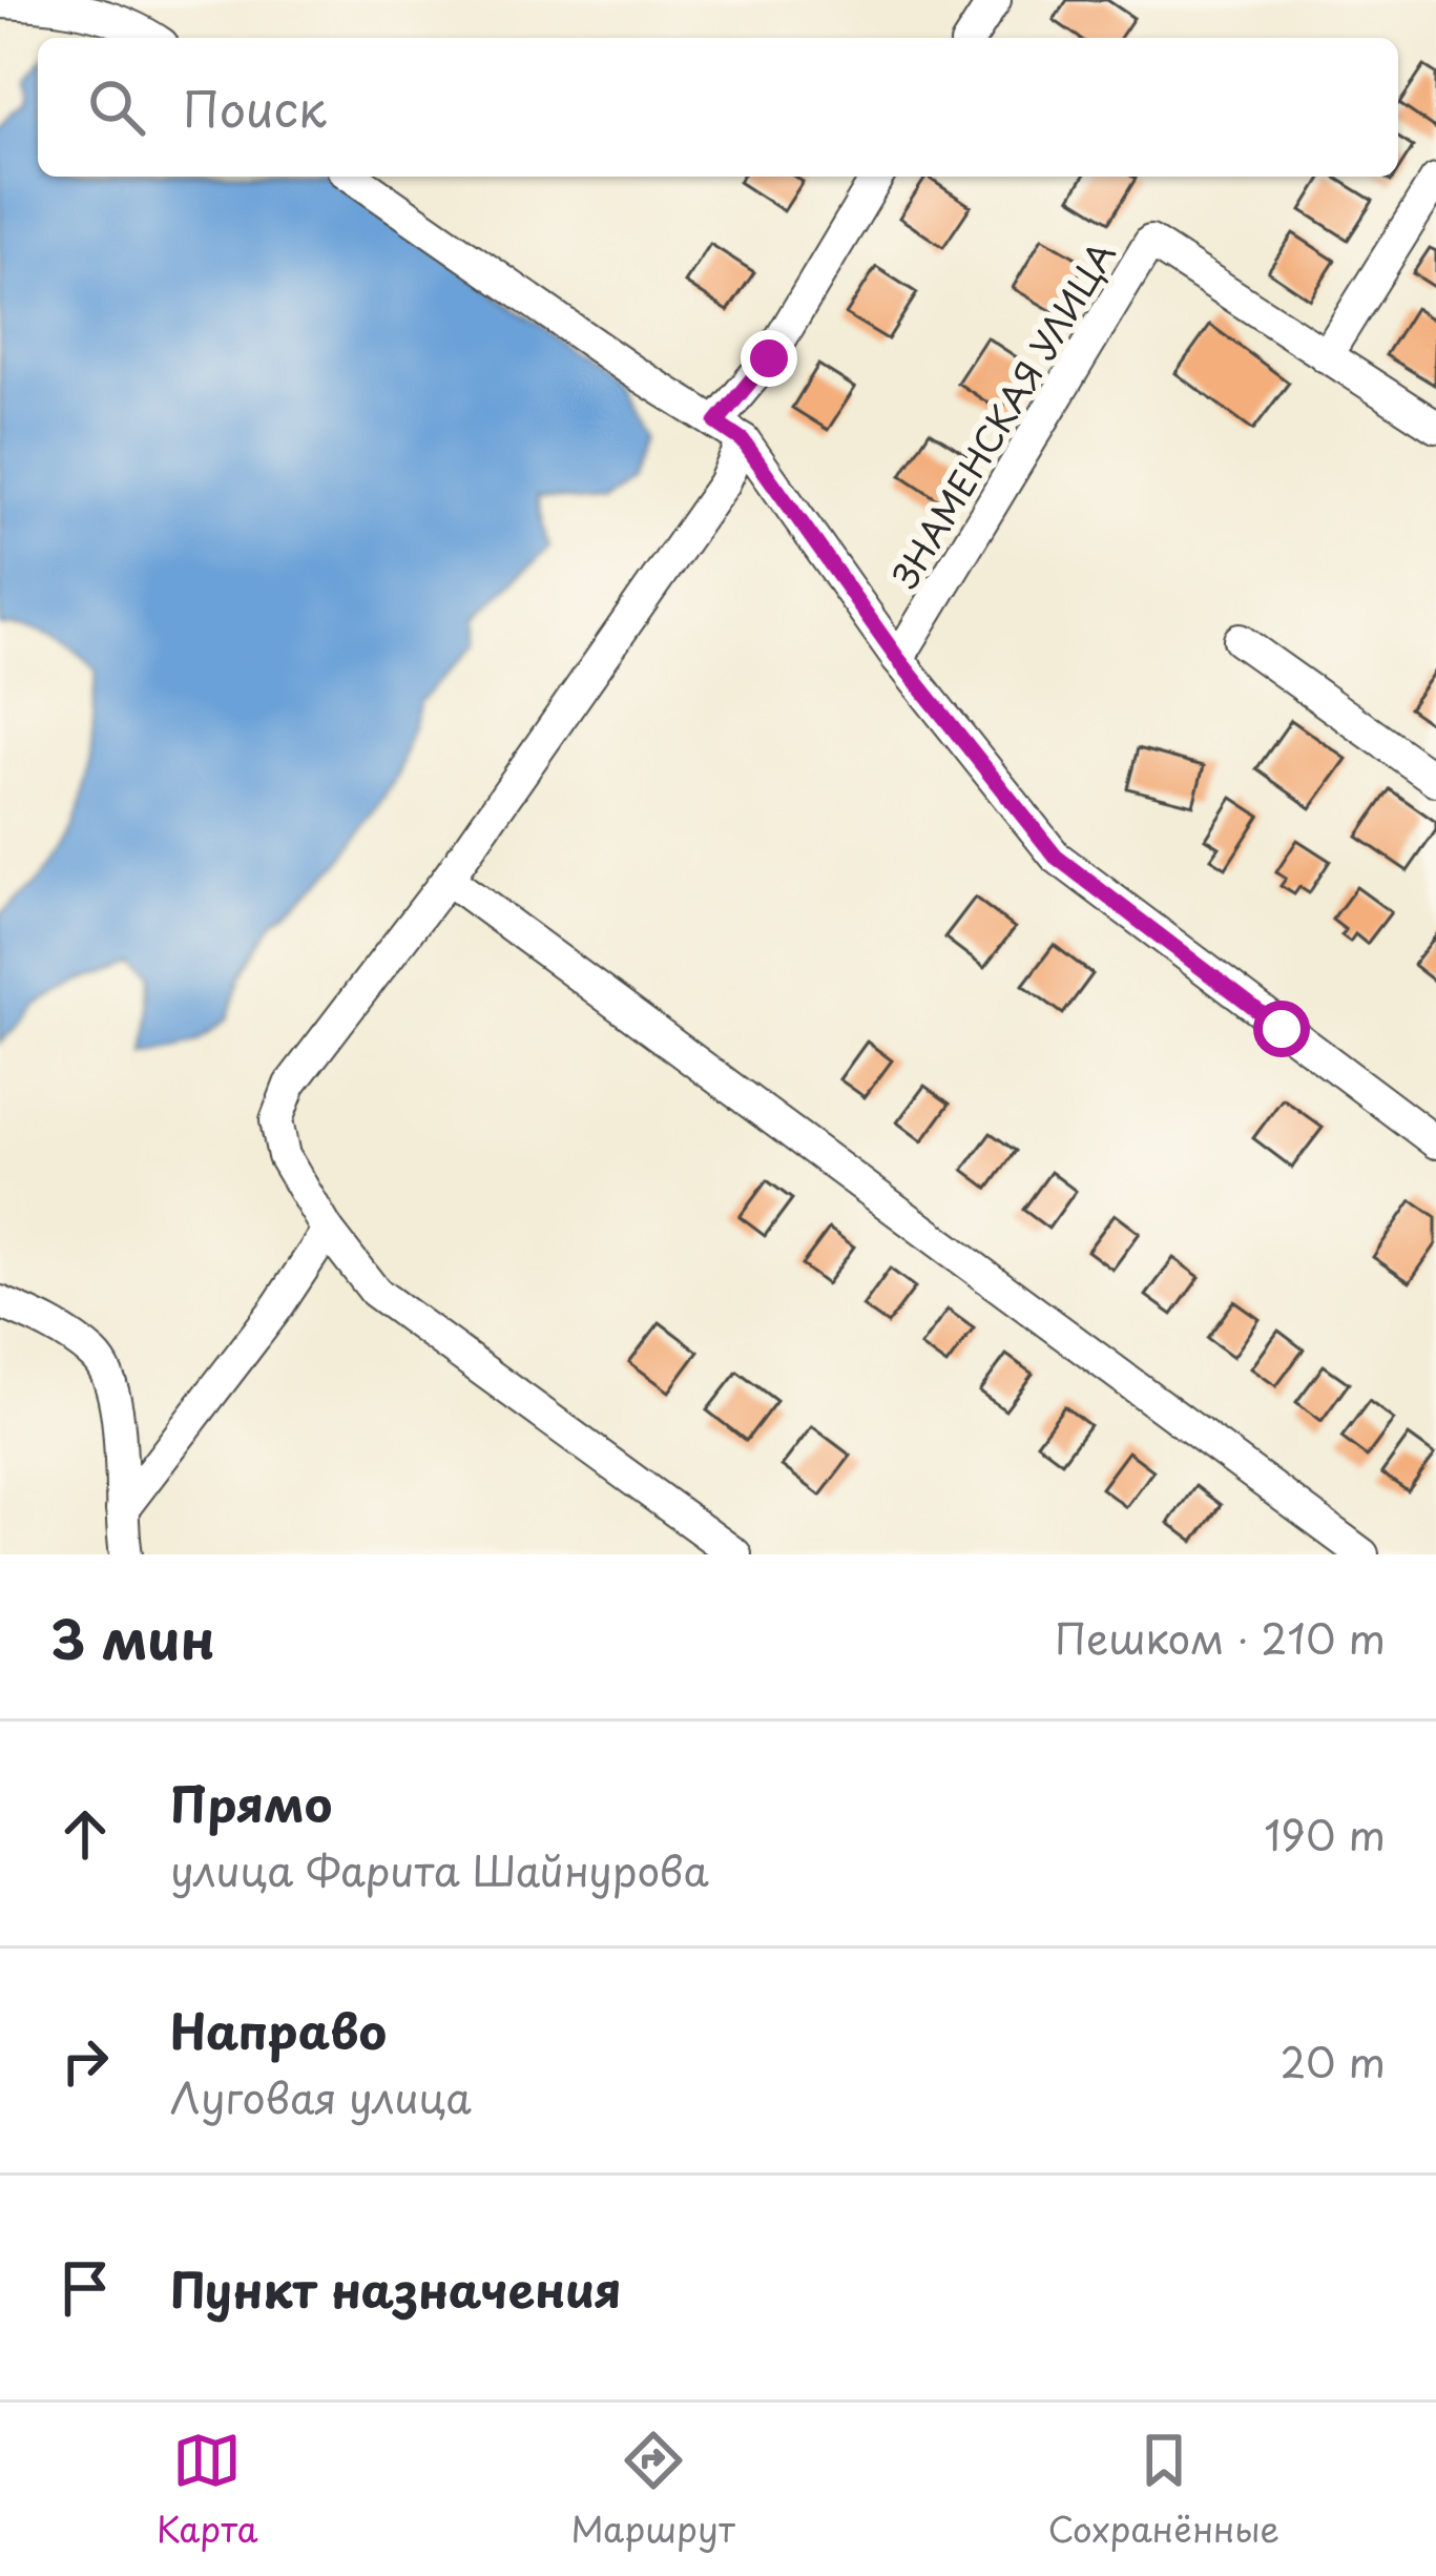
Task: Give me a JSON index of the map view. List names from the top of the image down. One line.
{"streets":{"street":["ЗНАМЕНСКАЯ УЛИЦА"]},"page":{"search":"Поиск","heading":["3 мин","Пешком · 210 m"],"list":[["Прямо","улица Фарита Шайнурова","190 m"],["Направо","Луговая улица","20 m"],"Пункт назначения"],"nav":["Карта","Маршрут","Сохранённые"]}}
